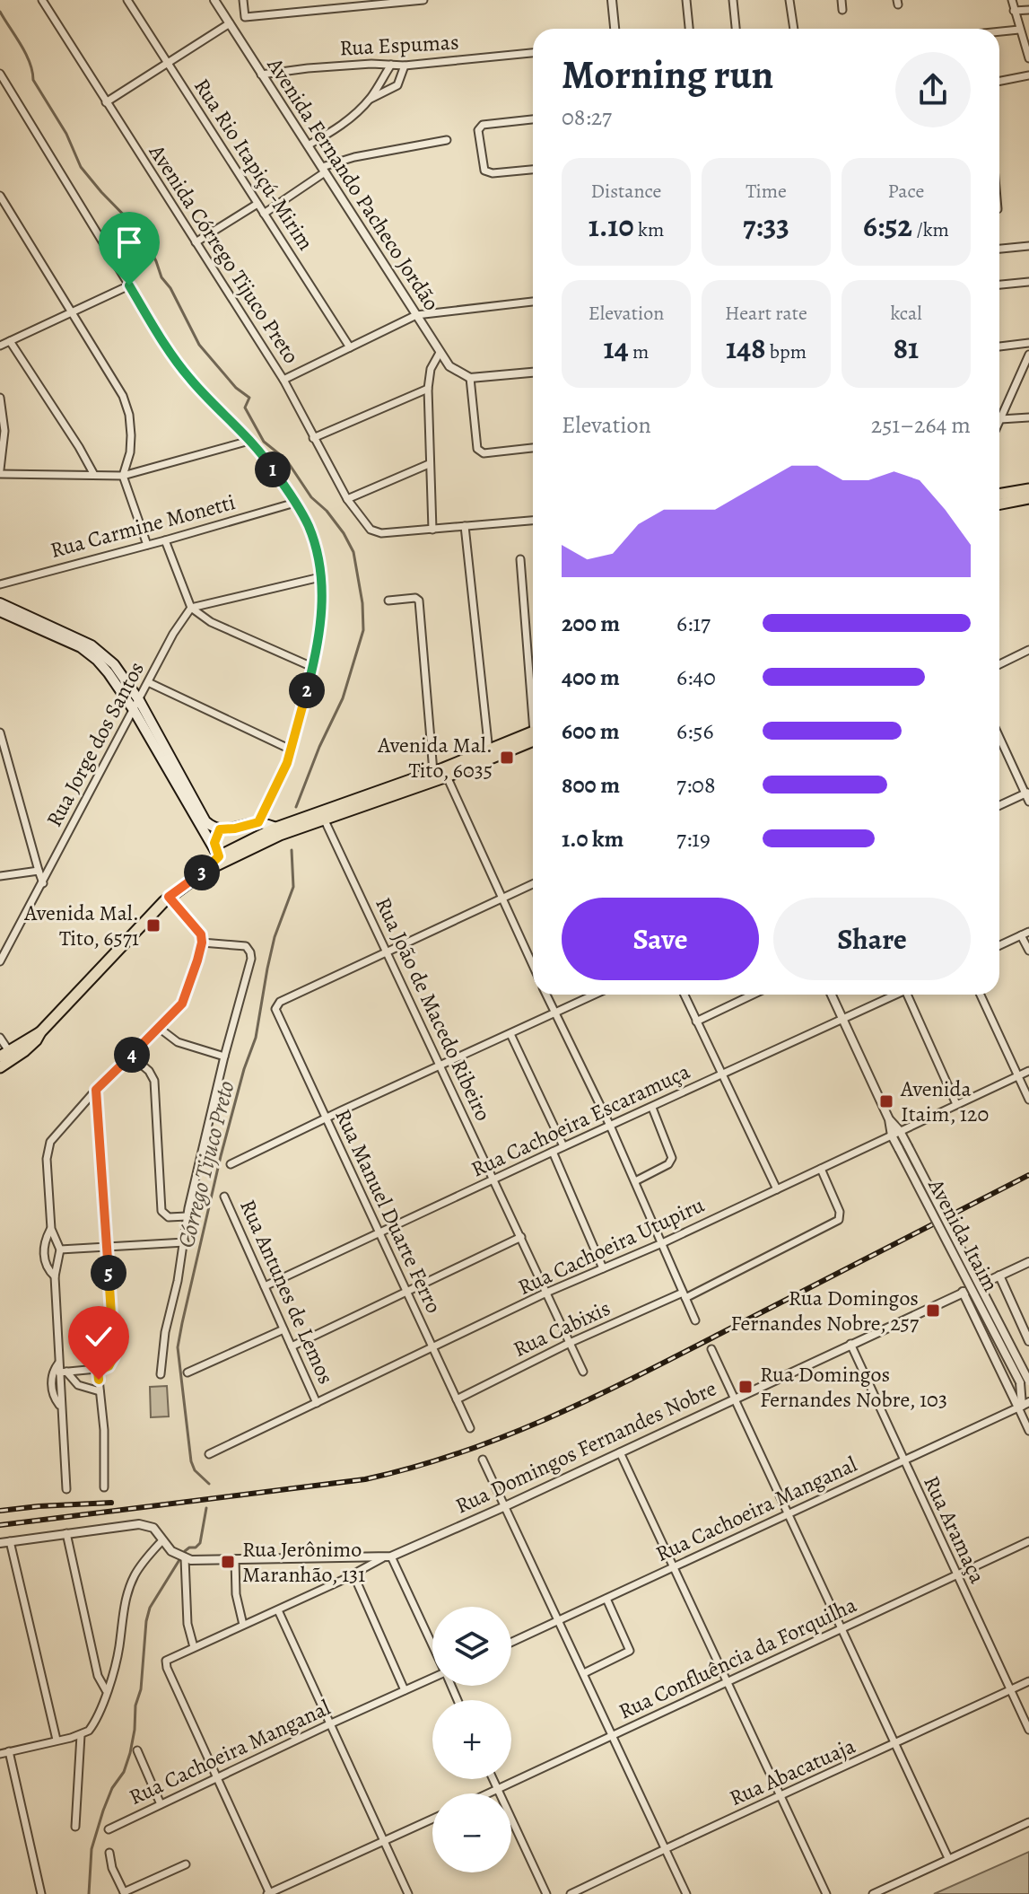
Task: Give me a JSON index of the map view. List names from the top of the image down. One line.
{"streets":{"street":["Rua Espumas","Rua Rio Itapiçú-Mirim","Avenida Fernando Pacheco Jordão","Avenida Córrego Tijuco Preto","Rua Carmine Monetti","Rua Jorge dos Santos","Rua João de Macedo Ribeiro","Rua Cachoeira Escaramuça","Rua Manuel Duarte Ferro","Avenida Itaim","Rua Cachoeira Utupiru","Rua Antunes de Lemos","Rua Cabixis","Rua Domingos Fernandes Nobre","Rua Cachoeira Manganal","Rua Aramaça","Rua Confluência da Forquilha","Rua Abacatuaja"]},"crossings":[["Rua Espumas","Avenida Fernando Pacheco Jordão"],["Rua João de Macedo Ribeiro","Rua Cachoeira Escaramuça"],["Rua João de Macedo Ribeiro","Rua Manuel Duarte Ferro"],["Rua João de Macedo Ribeiro","Rua Cachoeira Utupiru"],["Rua João de Macedo Ribeiro","Rua Cabixis"],["Rua Cachoeira Escaramuça","Rua Manuel Duarte Ferro"],["Rua Cachoeira Escaramuça","Avenida Itaim"],["Rua Cachoeira Escaramuça","Rua Antunes de Lemos"],["Rua Manuel Duarte Ferro","Rua Cachoeira Utupiru"],["Rua Manuel Duarte Ferro","Rua Cabixis"],["Avenida Itaim","Rua Cachoeira Utupiru"],["Avenida Itaim","Rua Cachoeira Manganal"],["Rua Cachoeira Utupiru","Rua Antunes de Lemos"],["Rua Cachoeira Utupiru","Rua Cabixis"],["Rua Domingos Fernandes Nobre","Rua Aramaça"],["Rua Cachoeira Manganal","Rua Aramaça"],["Rua Aramaça","Rua Confluência da Forquilha"],["Rua Aramaça","Rua Abacatuaja"]],"water":["Córrego Tijuco Preto"],"places":{"transit":["Avenida Mal. Tito, 6035","Avenida Mal. Tito, 6571","Avenida Itaim, 120","Rua Domingos Fernandes Nobre, 257","Rua Domingos Fernandes Nobre, 103","Rua Jerônimo Maranhão, 131"]},"page":{"heading":["Morning run","08:27"],"stats":[["Distance","1.10 km"],["Time","7:33"],["Pace","6:52 /km"],["Elevation","14 m"],["Heart rate","148 bpm"],["kcal","81"]],"chart":["Elevation","251–264 m"],"pins":["1","2","3","4","5"],"list":[{"name":"200 m","note":"6:17"},{"name":"400 m","note":"6:40"},{"name":"600 m","note":"6:56"},{"name":"800 m","note":"7:08"},{"name":"1.0 km","note":"7:19"}],"buttons":["Save","Share"],"map_buttons":["+","−"]}}
